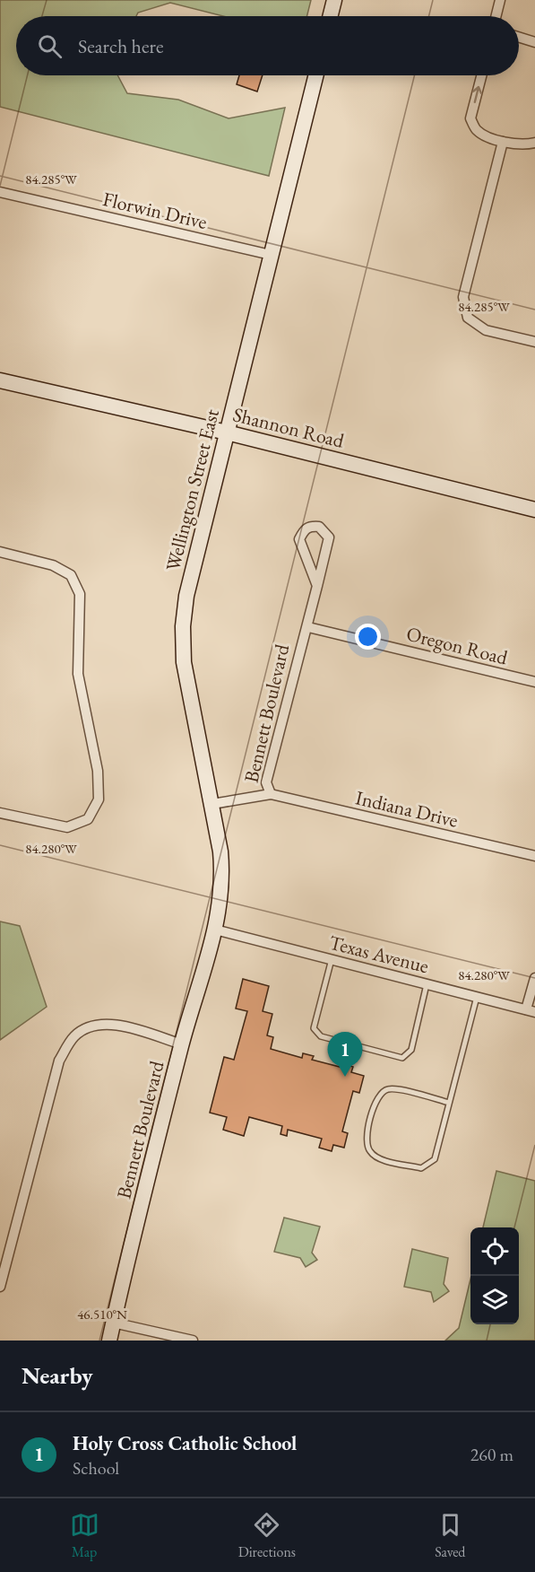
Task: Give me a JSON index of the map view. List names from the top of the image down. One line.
{"streets":{"main road":["Shannon Road","Wellington Street East","Bennett Boulevard"],"street":["Florwin Drive","Oregon Road","Indiana Drive","Texas Avenue"]},"crossings":[["Florwin Drive","Wellington Street East"],["Shannon Road","Wellington Street East"],["Wellington Street East","Bennett Boulevard"],["Wellington Street East","Texas Avenue"],["Oregon Road","Bennett Boulevard"],["Bennett Boulevard","Indiana Drive"],["Bennett Boulevard","Texas Avenue"]],"page":{"search":"Search here","pins":"1","heading":"Nearby","list":[{"mark":"1","name":"Holy Cross Catholic School","note":"School","value":"260 m"}],"nav":["Map","Directions","Saved"]},"coordinates":["84.285°W","84.280°W","46.510°N"]}
